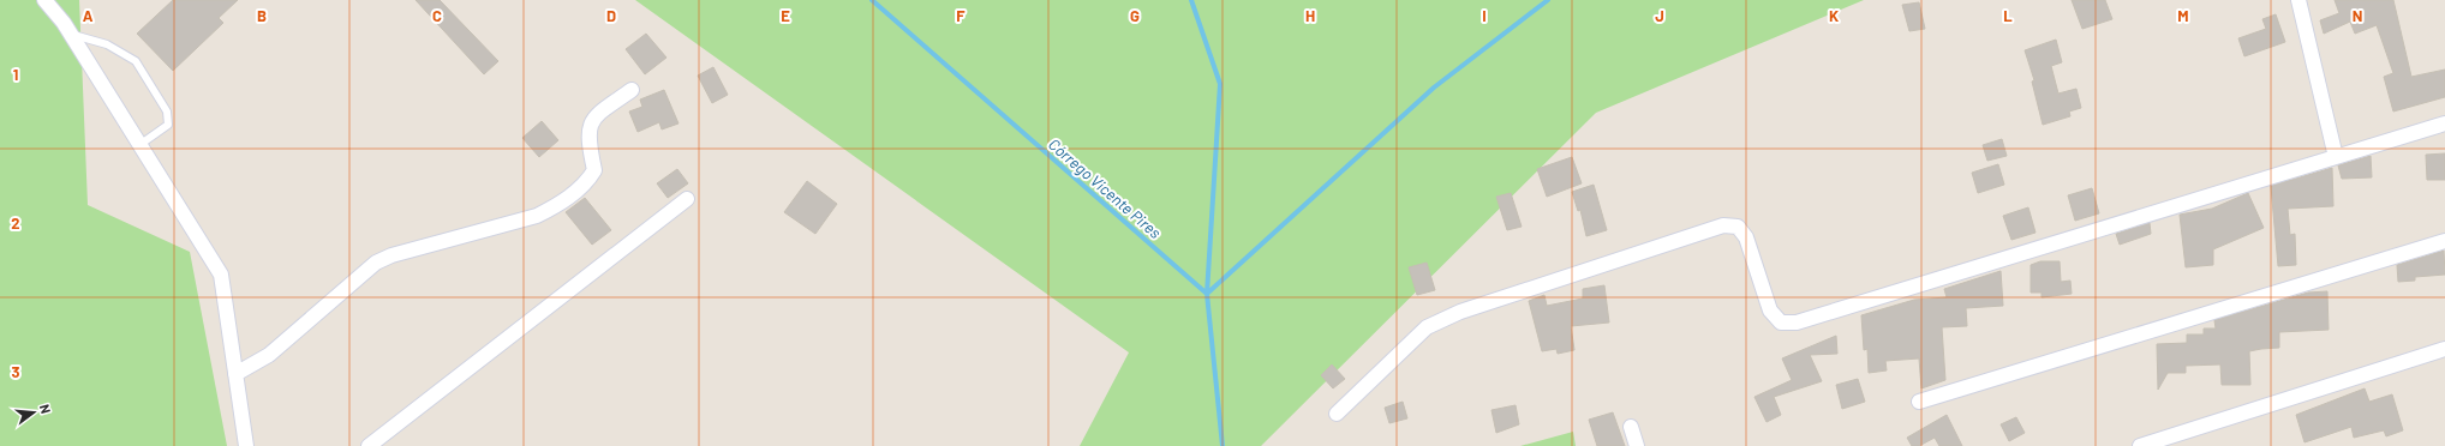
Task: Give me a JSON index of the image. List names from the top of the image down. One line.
{"water":["Córrego Vicente Pires"],"north":"right","grid":{"columns":["A","B","C","D","E","F","G","H","I","J","K","L","M","N"],"rows":["1","2","3"]}}
